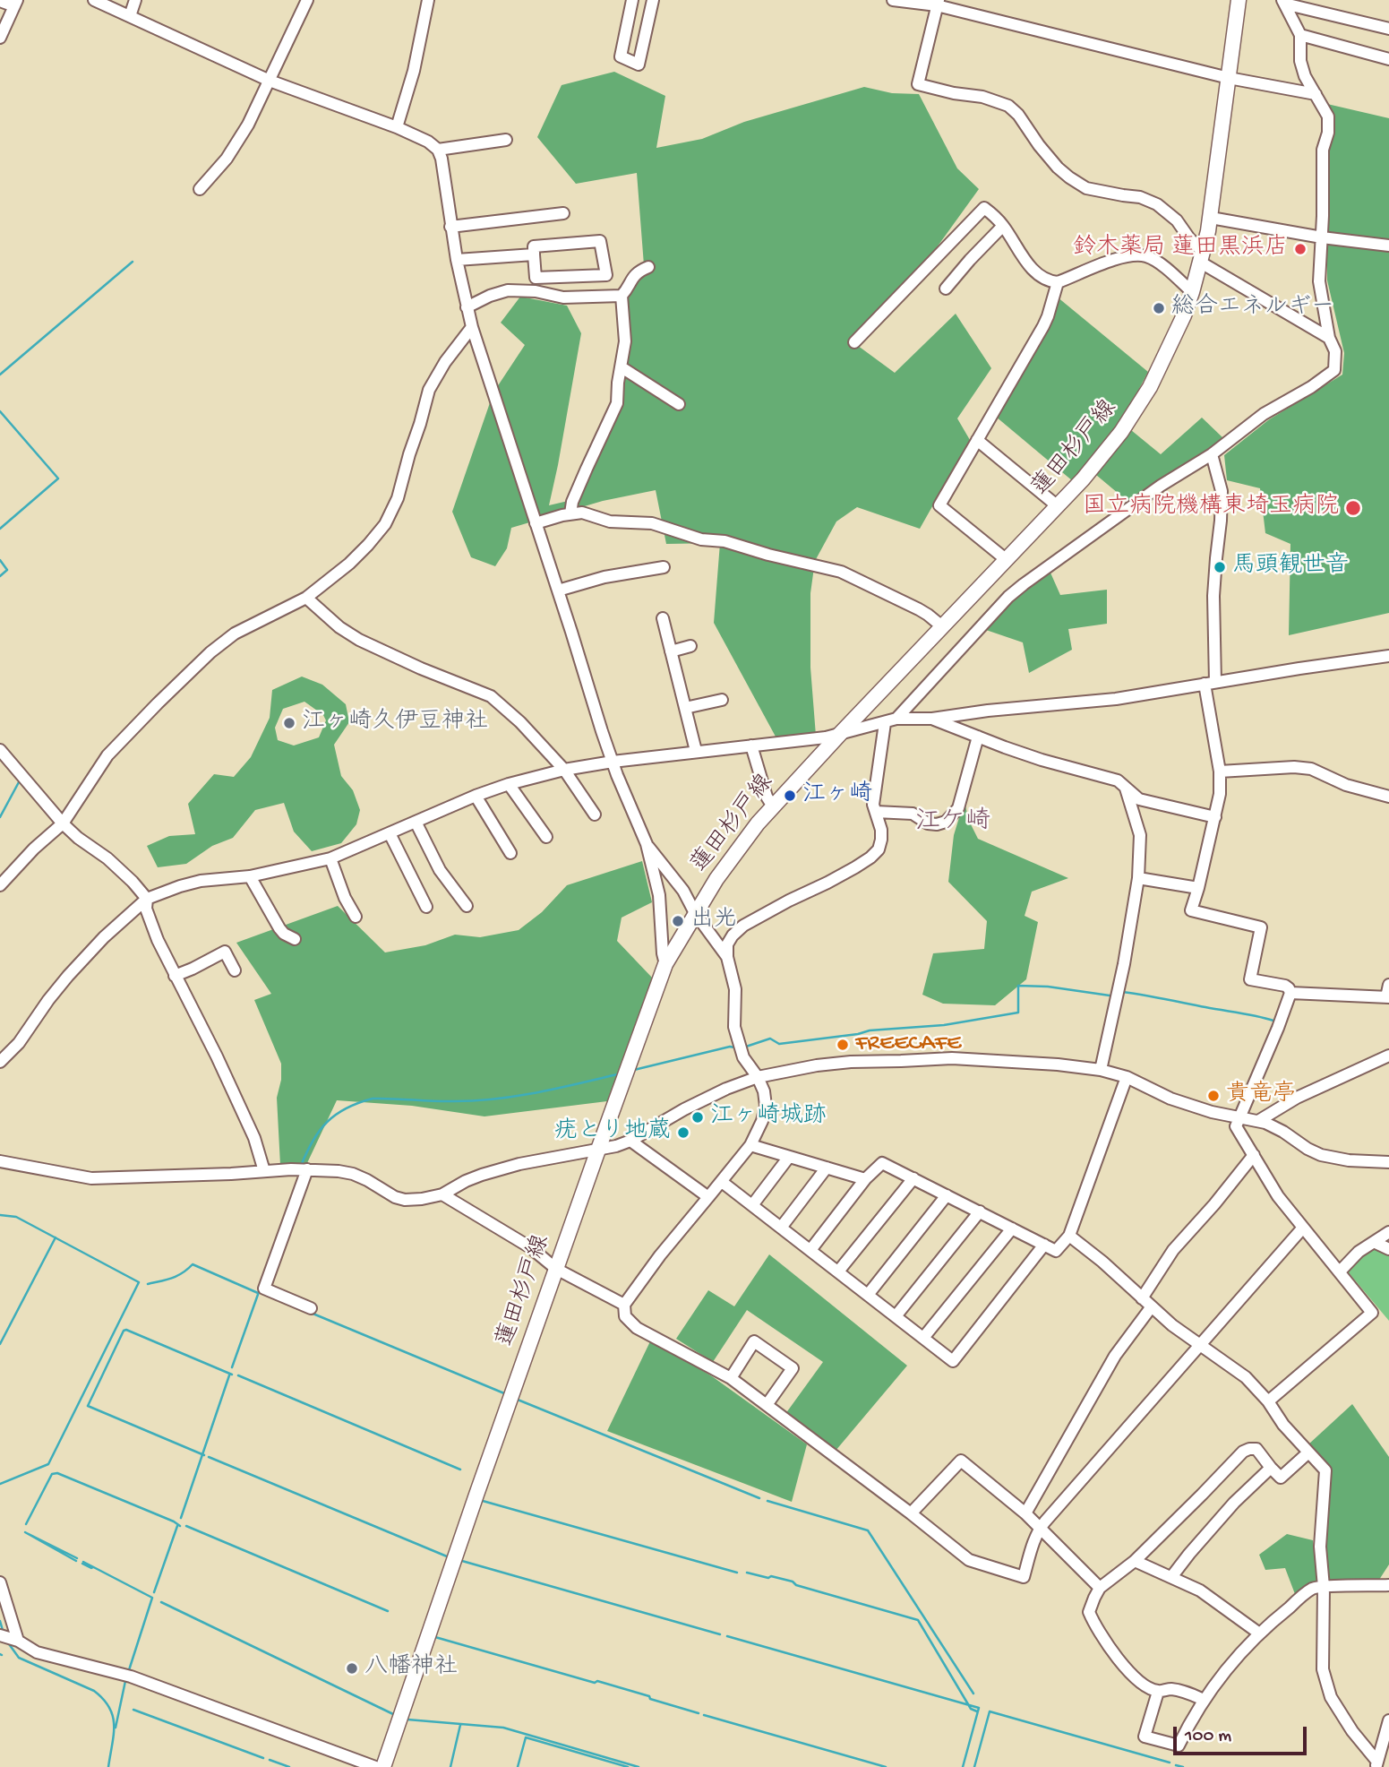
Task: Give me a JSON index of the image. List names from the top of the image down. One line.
{"streets":{"main road":["蓮田杉戸線"]},"districts":["江ケ崎"],"places":["鈴木薬局 蓮田黒浜店","総合エネルギー","国立病院機構東埼玉病院","馬頭観世音","江ヶ崎久伊豆神社","江ヶ崎","出光","FREECAFE","貴竜亭","江ヶ崎城跡","疣とり地蔵","八幡神社"],"scale_bar":"100 m"}
